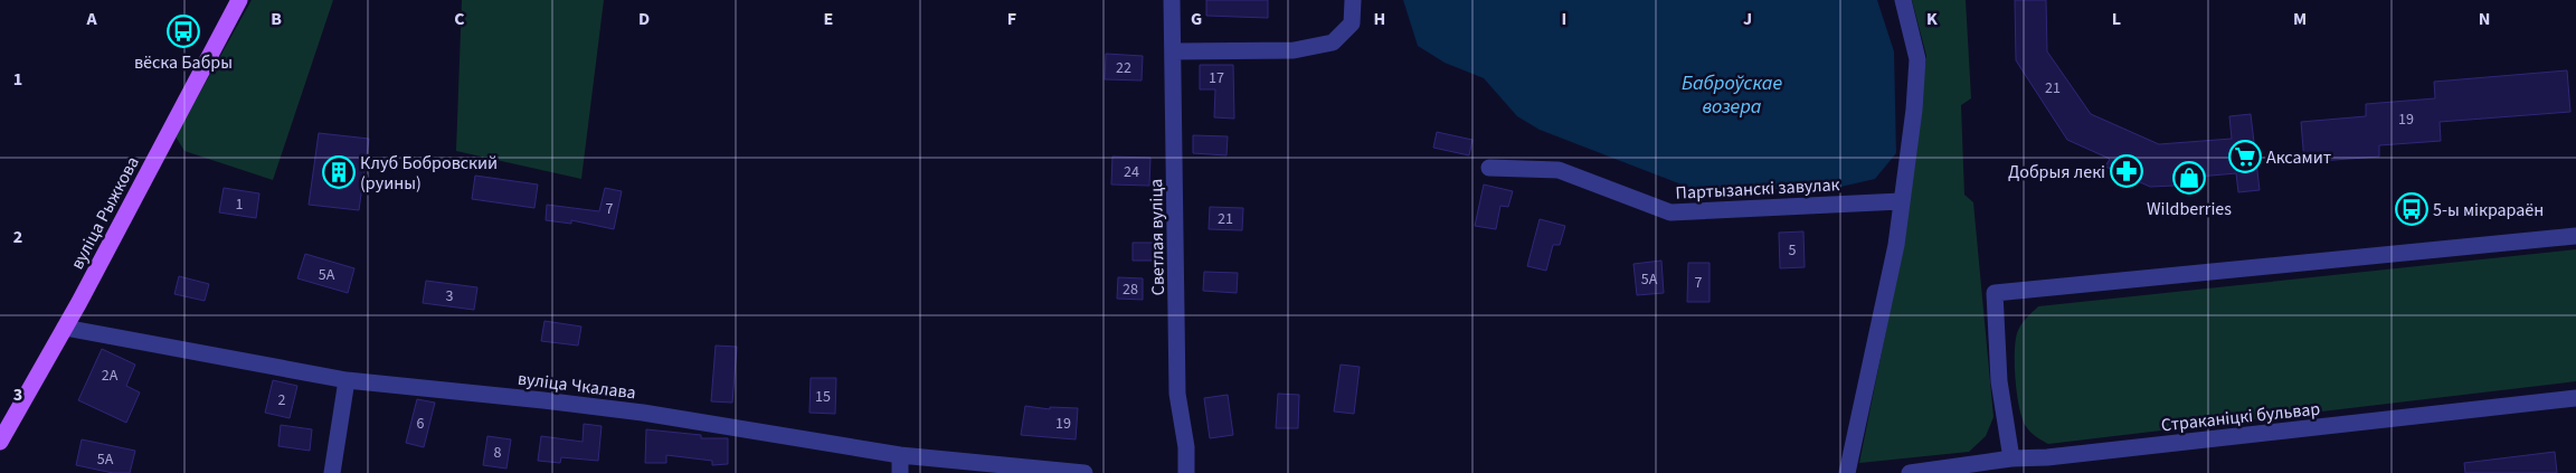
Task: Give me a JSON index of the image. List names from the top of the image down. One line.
{"streets":{"main road":["вуліца Рыжкова"],"street":["Партызанскі завулак","Светлая вуліца","вуліца Чкалава","Страканіцкі бульвар"]},"crossings":[["вуліца Рыжкова","вуліца Чкалава"]],"water":["Баброўскае возера"],"places":{"bus stop":["вёска Бабры","5-ы мікрараён"],"supermarket":["Аксамит"],"pharmacy":["Добрыя лекi"],"building":["Клуб Бобровский (руины)"],"shop":["Wildberries"]},"house_numbers":["22","17","21","19","24","1","7","21","5","5А","5А","7","28","3","2А","15","2","6","19","8","5А"],"grid":{"columns":["A","B","C","D","E","F","G","H","I","J","K","L","M","N"],"rows":["1","2","3"]}}
